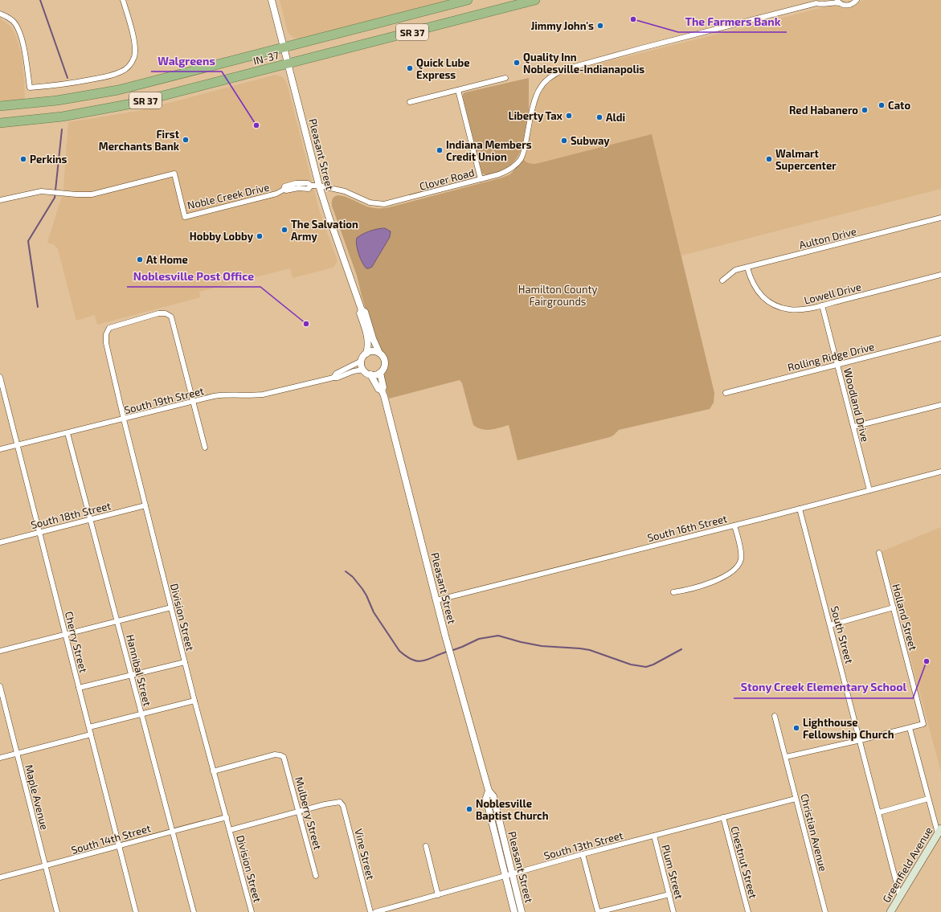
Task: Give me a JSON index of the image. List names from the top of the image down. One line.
{"streets":{"highway":["SR 37","IN-37"],"main road":["Greenfield Avenue"],"street":["Pleasant Street","Clover Road","Noble Creek Drive","Aulton Drive","Lowell Drive","Rolling Ridge Drive","South 19th Street","Woodland Drive","South 18th Street","South 16th Street","Division Street","Holland Street","South Street","Cherry Street","Hannibal Street","Maple Avenue","Mulberry Street","Christian Avenue","South 14th Street","South 13th Street","Vine Street","Chestnut Street","Plum Street"]},"crossings":[["IN-37","Pleasant Street"],["Pleasant Street","Clover Road"],["Pleasant Street","Noble Creek Drive"],["Pleasant Street","South 19th Street"],["Pleasant Street","South 16th Street"],["Pleasant Street","South 13th Street"],["Clover Road","Noble Creek Drive"],["Aulton Drive","Lowell Drive"],["Lowell Drive","Woodland Drive"],["Rolling Ridge Drive","Woodland Drive"],["South 19th Street","Division Street"],["South 19th Street","Cherry Street"],["South 19th Street","Hannibal Street"],["Woodland Drive","South 16th Street"],["South 18th Street","Division Street"],["South 18th Street","Cherry Street"],["South 18th Street","Hannibal Street"],["South 16th Street","South Street"],["Division Street","Mulberry Street"],["Division Street","South 14th Street"],["South Street","Greenfield Avenue"],["Cherry Street","South 14th Street"],["Hannibal Street","South 14th Street"],["Maple Avenue","South 14th Street"],["Mulberry Street","Vine Street"],["Christian Avenue","South 13th Street"],["South 13th Street","Chestnut Street"],["South 13th Street","Plum Street"]],"parks":["Hamilton County Fairgrounds"],"places":["The Farmers Bank","Jimmy John's","Quality Inn Noblesville-Indianapolis","Quick Lube Express","Cato","Red Habanero","Liberty Tax","Aldi","Walgreens","First Merchants Bank","Subway","Indiana Members Credit Union","Perkins","Walmart Supercenter","The Salvation Army","Hobby Lobby","At Home","Noblesville Post Office","Stony Creek Elementary School","Lighthouse Fellowship Church","Noblesville Baptist Church"]}
